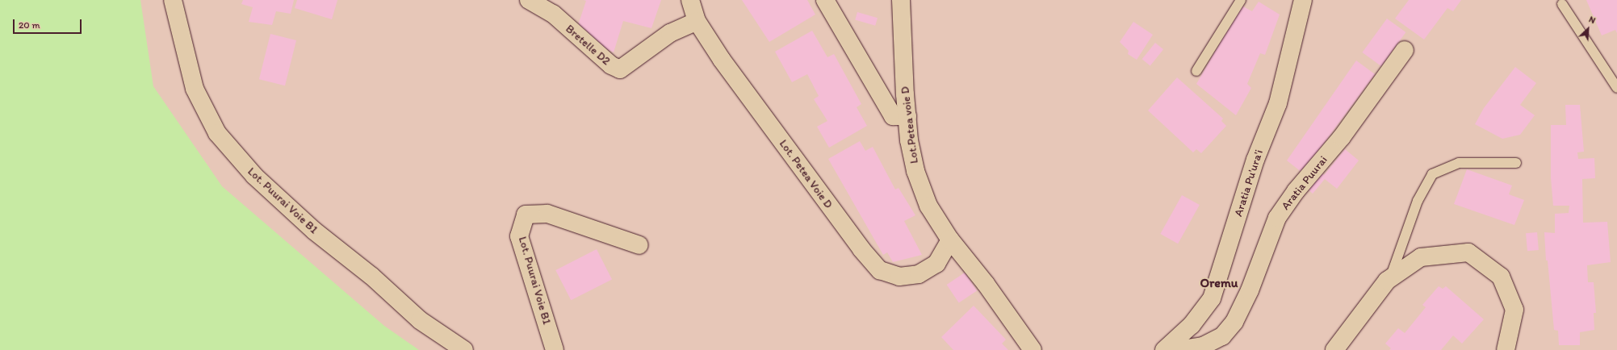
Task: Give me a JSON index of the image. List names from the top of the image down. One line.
{"streets":{"street":["Bretelle D2","Lot.Petea voie D","Lot. Petea Voie D","Aratia Pu'ura'i","Aratia Puurai","Lot. Puurai Voie B1"]},"crossings":[["Bretelle D2","Lot. Petea Voie D"],["Lot.Petea voie D","Lot. Petea Voie D"]],"districts":["Oremu"],"scale_bar":"20 m","north":"top right"}
